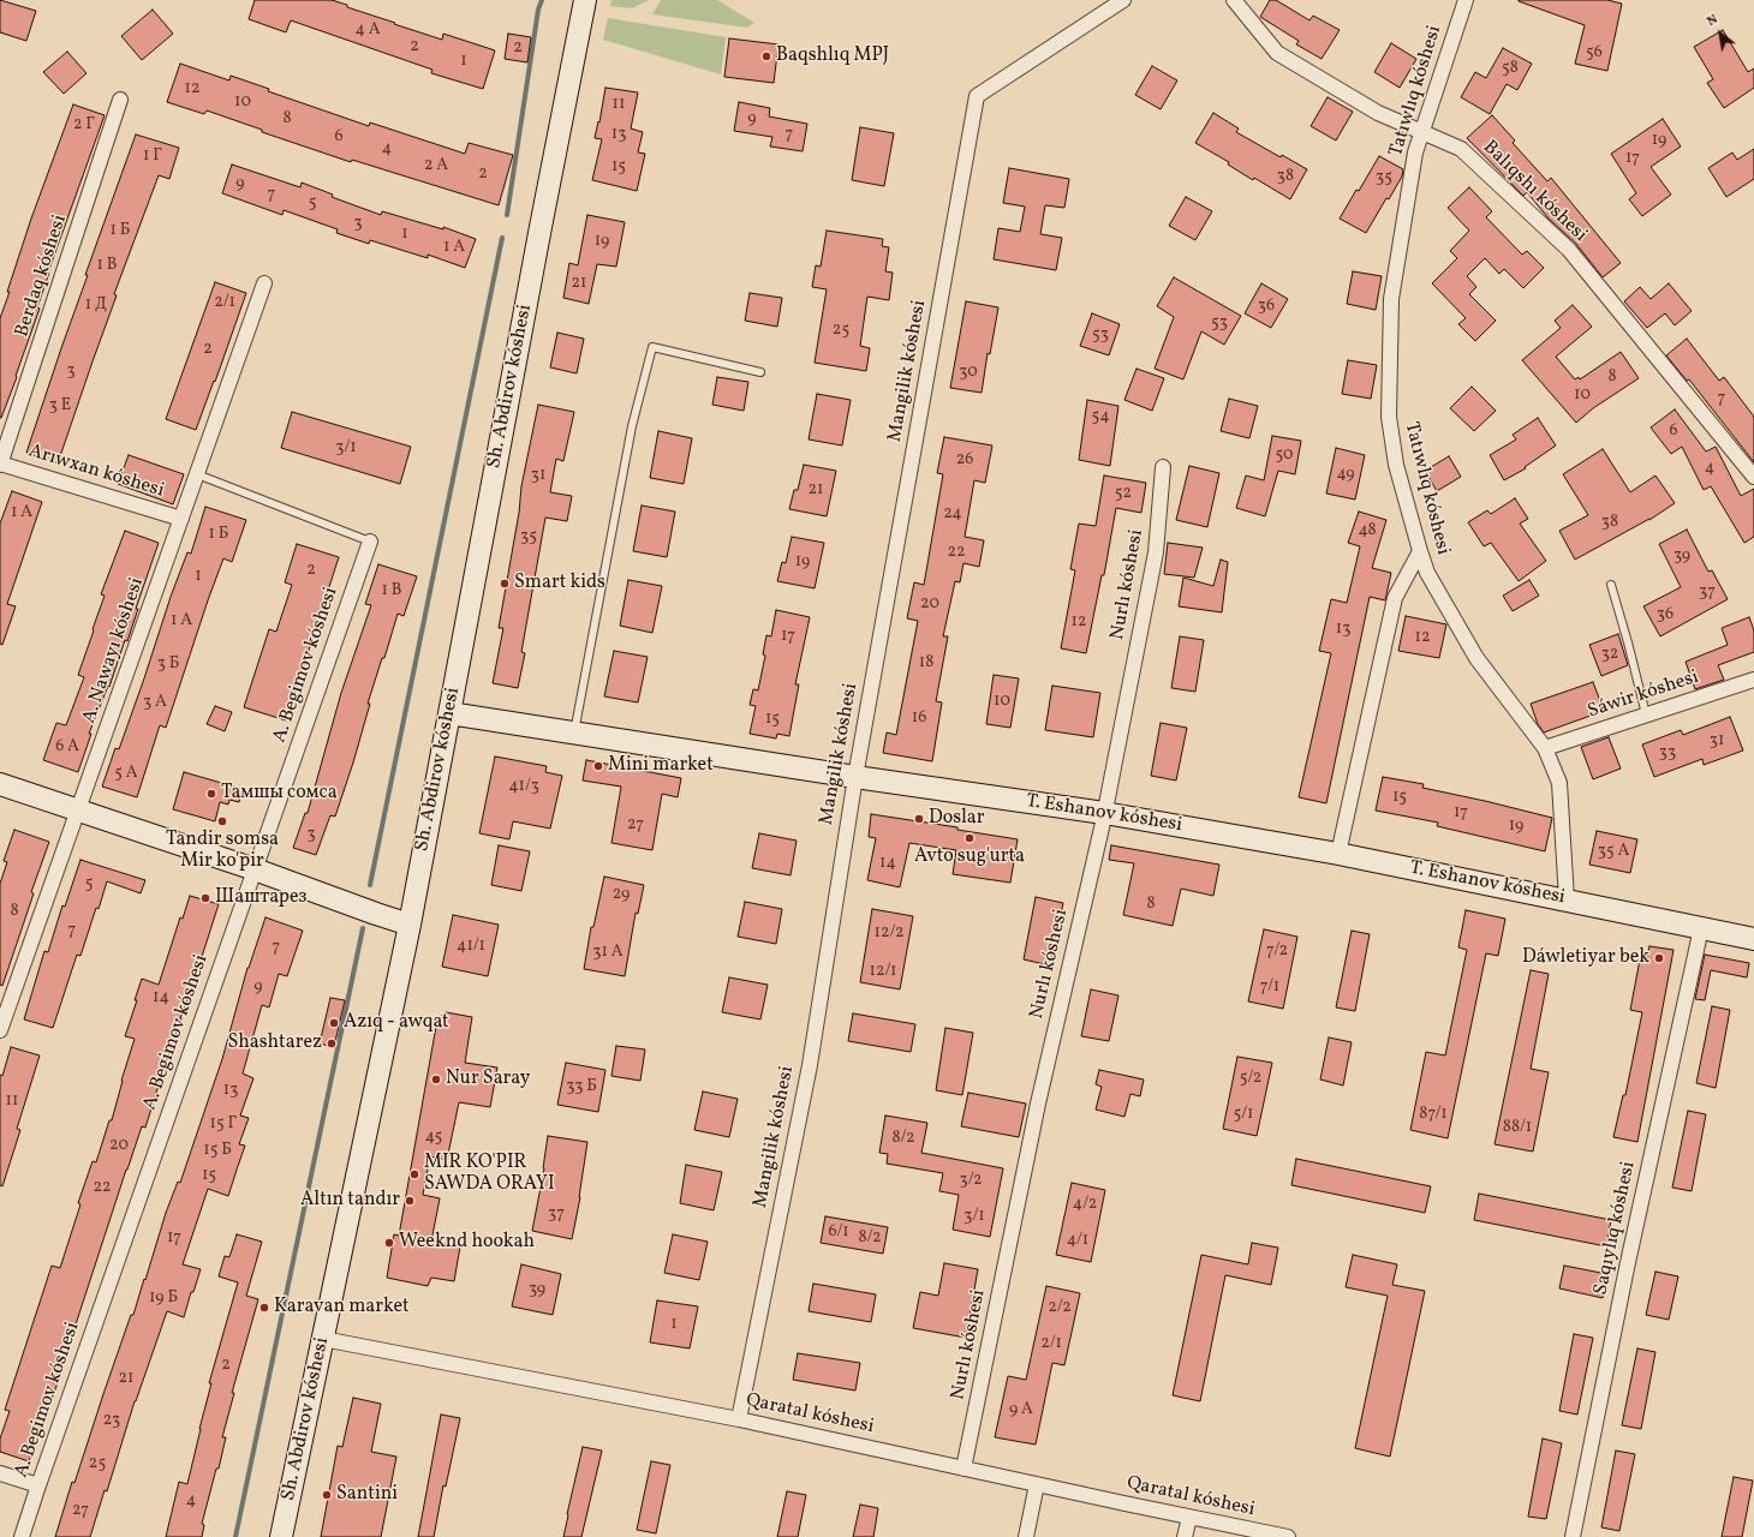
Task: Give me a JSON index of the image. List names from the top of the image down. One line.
{"streets":{"main road":["Sh. Abdirov kóshesi","T. Eshanov kóshesi"],"street":["Tatıwlıq kóshesi","Balıqshı kóshesi","Berdaq kóshesi","Mangilik kóshesi","Arıwxan kóshesi","Nurlı kóshesi","A. Nawayı kóshesi","A. Begimov kóshesi","Sáwir kóshesi","Saqıylıq kóshesi","Qaratal kóshesi"]},"crossings":[["Tatıwlıq kóshesi","Balıqshı kóshesi"],["Tatıwlıq kóshesi","Sáwir kóshesi"],["Tatıwlıq kóshesi","T. Eshanov kóshesi"],["Berdaq kóshesi","Arıwxan kóshesi"],["Mangilik kóshesi","T. Eshanov kóshesi"],["Mangilik kóshesi","Qaratal kóshesi"],["Sh. Abdirov kóshesi","T. Eshanov kóshesi"],["Sh. Abdirov kóshesi","Qaratal kóshesi"],["Arıwxan kóshesi","A. Nawayı kóshesi"],["Nurlı kóshesi","T. Eshanov kóshesi"],["Nurlı kóshesi","Qaratal kóshesi"],["T. Eshanov kóshesi","Saqıylıq kóshesi"]],"places":["Baqshlıq MPJ","Smart kids","Mini market","Тамшы сомса","Doslar","Tandir somsa Mir ko'pir","Avto sug'urta","Шаштарез","Dáwletiyar bek","Azıq - awqat","Shashtarez","Nur Saray","MIR KO'PIR SAWDA ORAYI","Altın tandır","Weeknd hookah","Karavan market","Santini"],"house_numbers":["4 А","2","2","56","1","58","12","10","11","8","9","2 Г","13","7","6","19","4","1 Г","17","2 А","15","2","38","35","9","7","5","3","1 Б","1","19","1 А","1 В","21","2/1","1 Д","36","53","25","53","2","3","30","8","10","7","3 Е","54","6","3/1","50","26","4","49","31","21","52","1 А","24","38","48","1 Б","35","22","39","19","2","1","1 В","37","20","36","1 А","12","13","17","12","32","18","3 Б","10","3 А","16","15","31","6 А","33","5 А","41/3","15","17","27","19","3","35 А","14","5","29","8","8","7","12/2","41/1","7","7/2","31 А","12/1","9","7/1","14","5/2","33 Б","13","11","5/1","87/1","15 Г","88/1","45","8/2","20","15 Б","15","3/2","22","4/2","37","3/1","6/1","17","8/2","4/1","39","19 Б","2/2","1","2/1","2","21","9 А","23","25","4","27"],"north":"top left"}
